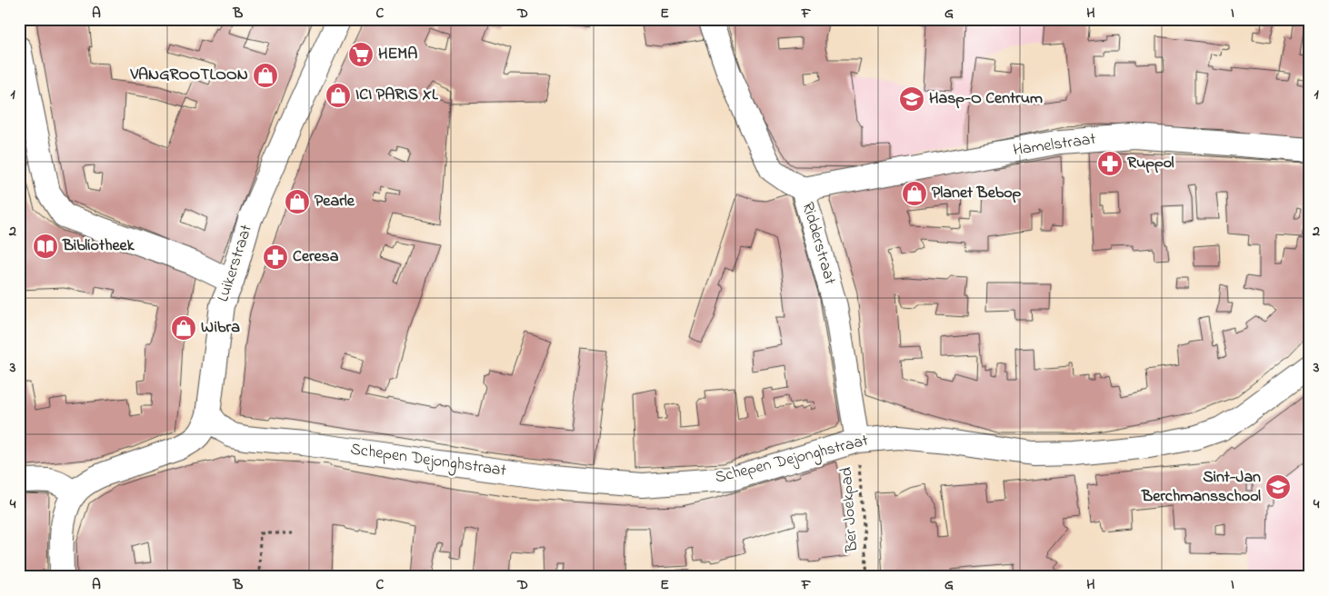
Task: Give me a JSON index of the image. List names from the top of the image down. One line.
{"streets":{"street":["Hamelstraat","Ridderstraat","Luikerstraat","Schepen Dejonghstraat"],"path":["Ber Joekpad"]},"crossings":[["Hamelstraat","Ridderstraat"],["Ridderstraat","Schepen Dejonghstraat"],["Ridderstraat","Ber Joekpad"],["Luikerstraat","Schepen Dejonghstraat"],["Schepen Dejonghstraat","Ber Joekpad"]],"places":{"supermarket":["HEMA"],"shop":["VANGROOTLOON","ICI PARIS XL","Planet Bebop","Pearle","Wibra"],"school or university":["Hasp-O Centrum","Sint-Jan Berchmansschool"],"pharmacy":["Ruppol","Ceresa"],"library":["Bibliotheek"]},"grid":{"columns":["A","B","C","D","E","F","G","H","I"],"rows":["1","2","3","4"]}}
